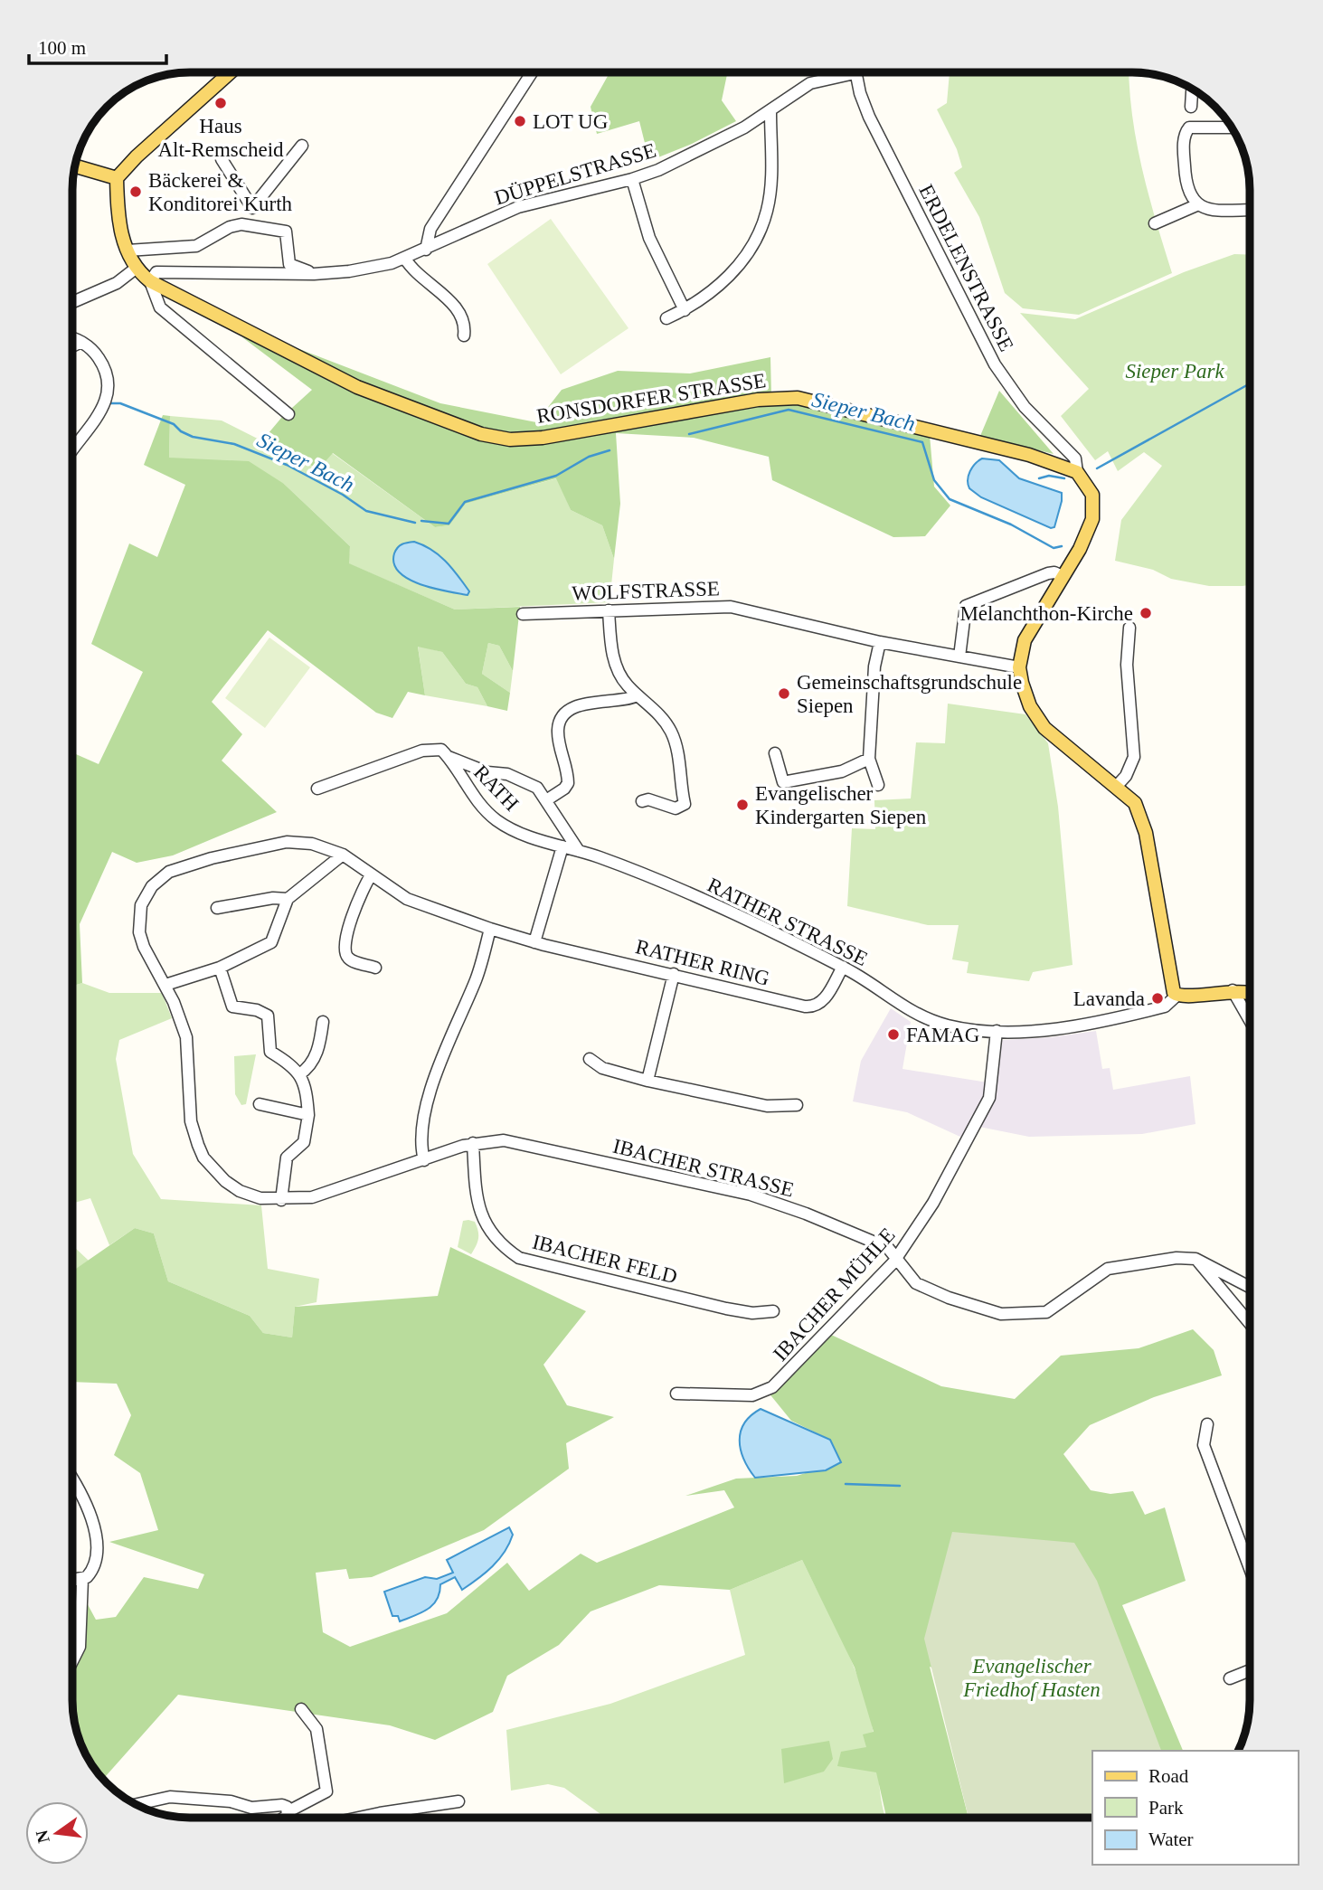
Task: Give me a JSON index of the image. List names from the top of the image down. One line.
{"streets":{"main road":["RONSDORFER STRASSE"],"street":["DÜPPELSTRASSE","ERDELENSTRASSE","WOLFSTRASSE","RATH","RATHER STRASSE","RATHER RING","IBACHER STRASSE","IBACHER FELD","IBACHER MÜHLE"]},"crossings":[["DÜPPELSTRASSE","RONSDORFER STRASSE"],["ERDELENSTRASSE","RONSDORFER STRASSE"],["RATH","RATHER STRASSE"],["RATHER STRASSE","RATHER RING"],["RATHER STRASSE","IBACHER MÜHLE"],["RATHER RING","IBACHER STRASSE"],["IBACHER STRASSE","IBACHER FELD"],["IBACHER STRASSE","IBACHER MÜHLE"]],"water":["Sieper Bach"],"parks":["Sieper Park","Evangelischer Friedhof Hasten"],"places":["Haus Alt-Remscheid","LOT UG","Bäckerei & Konditorei Kurth","Melanchthon-Kirche","Gemeinschaftsgrundschule Siepen","Evangelischer Kindergarten Siepen","Lavanda","FAMAG"],"legend":["Road","Park","Water"],"scale_bar":"100 m","north":"left"}
